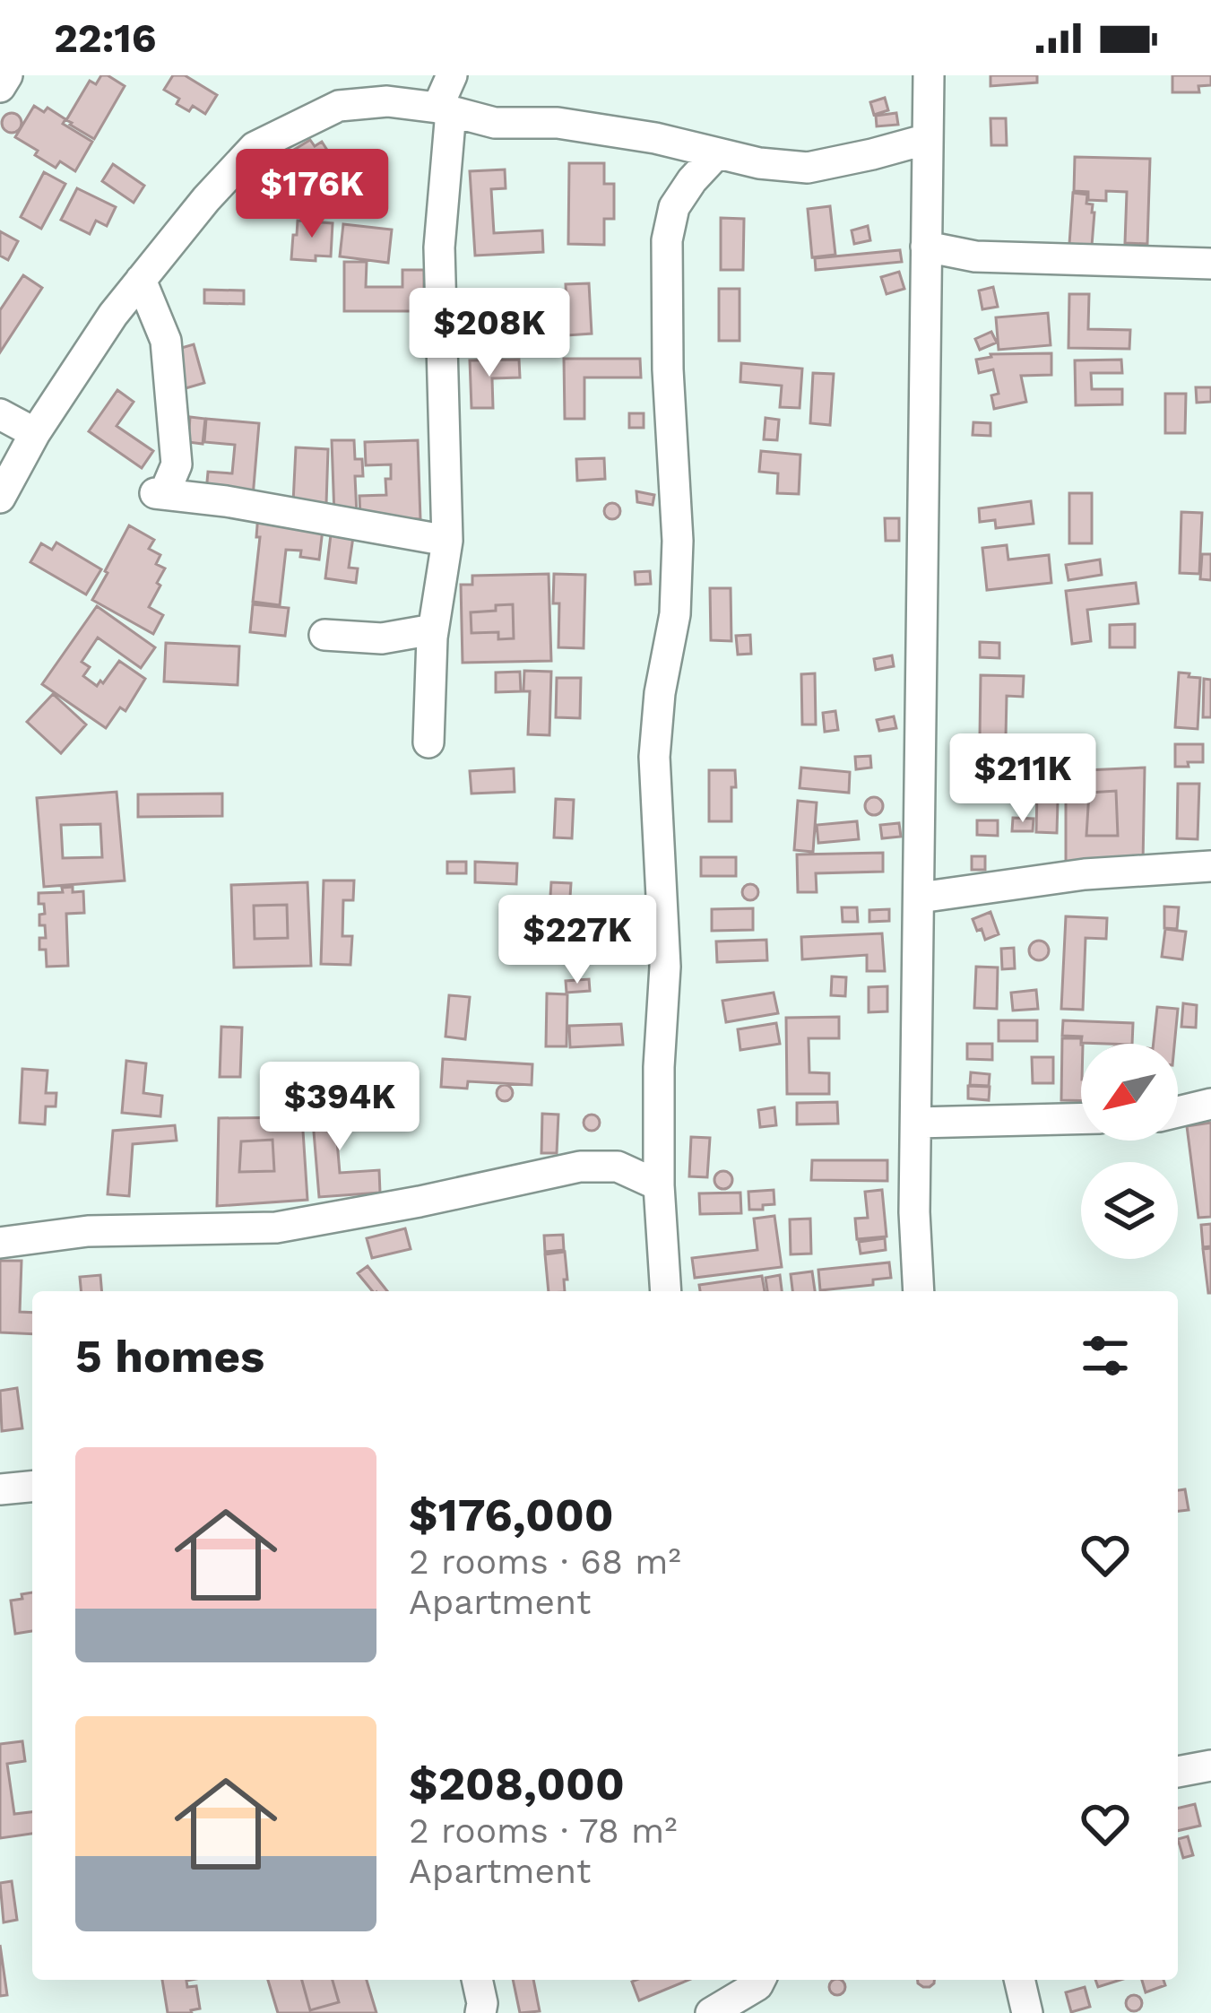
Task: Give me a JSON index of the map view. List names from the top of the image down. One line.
{"north":"bottom left","page":{"status":"22:16","price":["$176K","$208K","$211K","$227K","$394K"],"heading":"5 homes","list":[{"name":"$176,000","note":"2 rooms · 68 m² · Apartment"},{"name":"$208,000","note":"2 rooms · 78 m² · Apartment"}]}}
